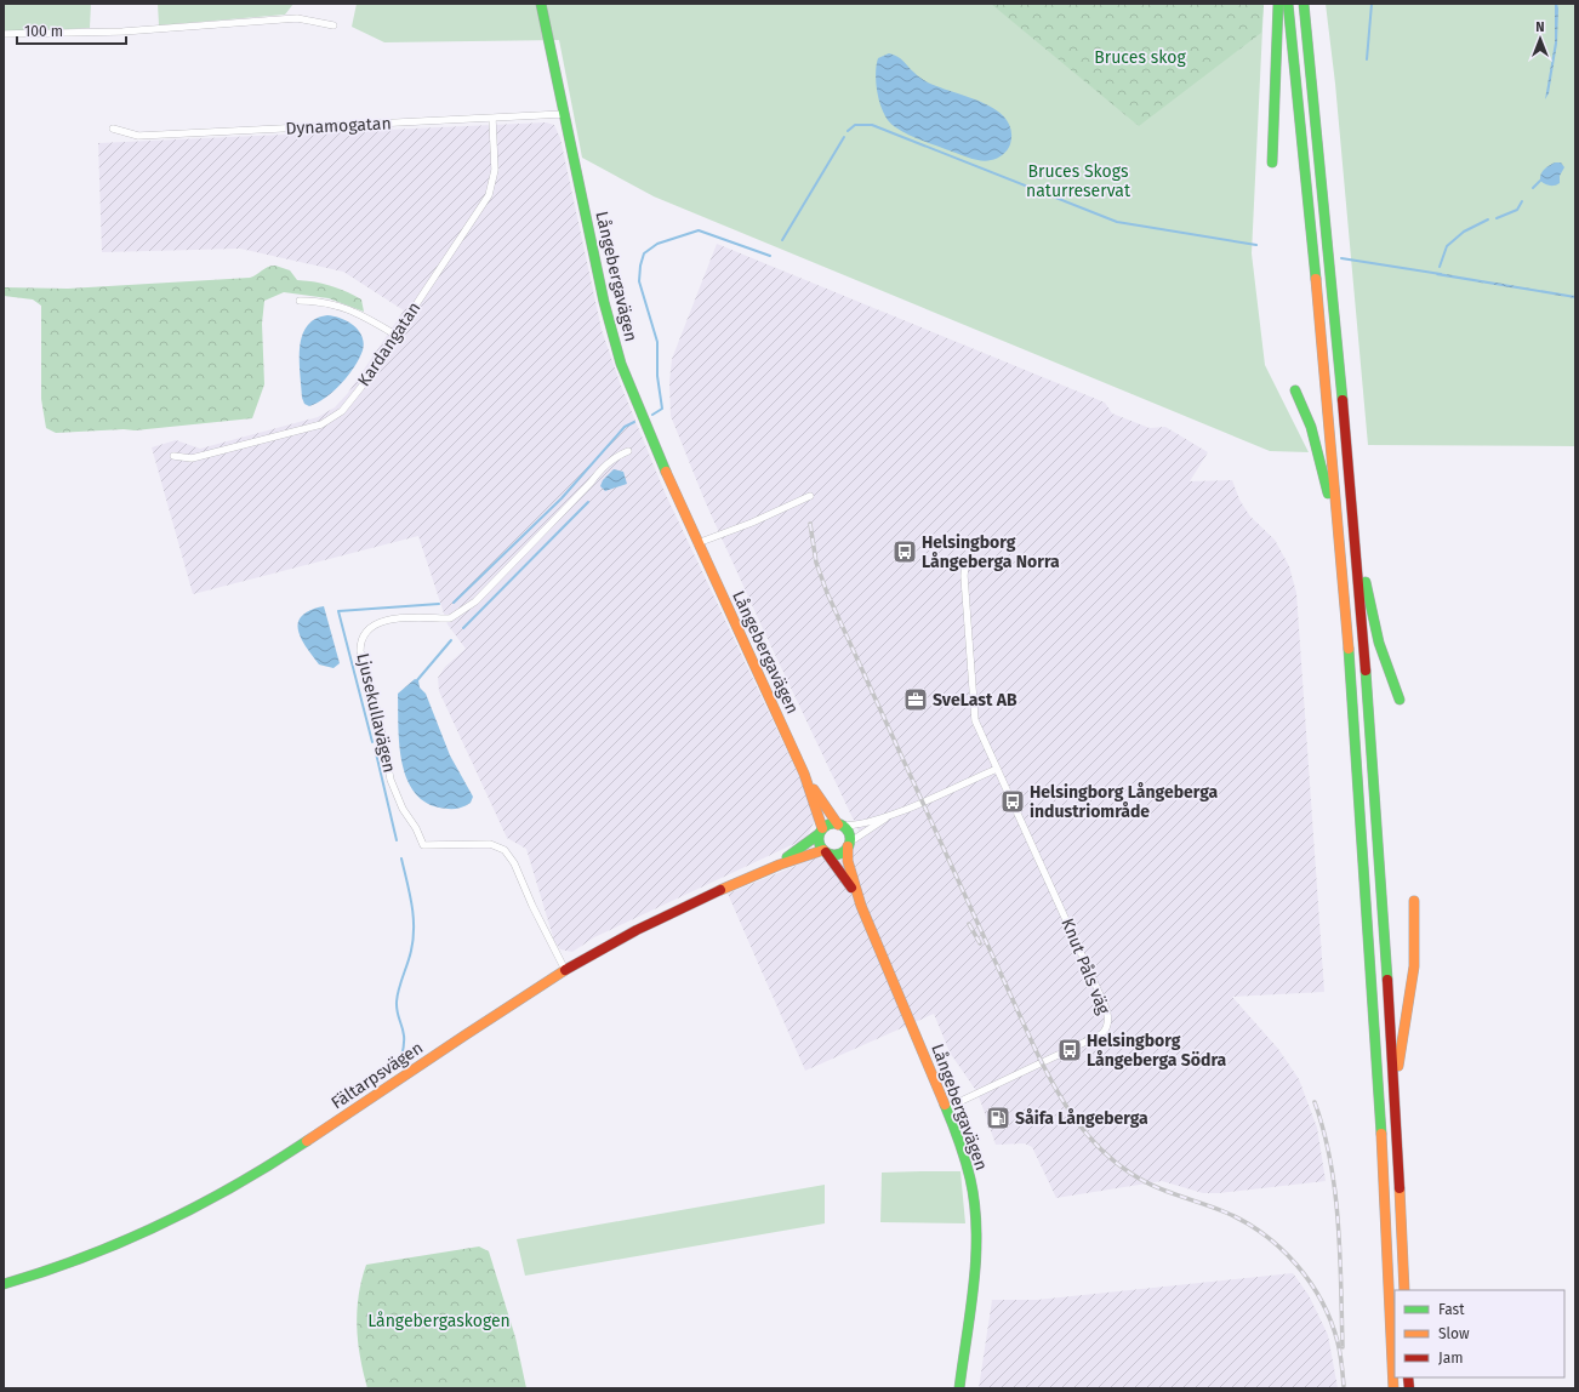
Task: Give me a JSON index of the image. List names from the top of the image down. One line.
{"streets":{"main road":["Långebergavägen","Fältarpsvägen"],"street":["Dynamogatan","Kardangatan","Ljusekullavägen","Knut Påls väg"]},"crossings":[["Dynamogatan","Långebergavägen"],["Dynamogatan","Kardangatan"],["Långebergavägen","Knut Påls väg"],["Långebergavägen","Fältarpsvägen"],["Ljusekullavägen","Fältarpsvägen"]],"parks":["Bruces skog","Bruces Skogs naturreservat","Långebergaskogen"],"places":{"bus stop":["Helsingborg Långeberga Norra","Helsingborg Långeberga industriområde","Helsingborg Långeberga Södra"],"office":["SveLast AB"],"fuel station":["Såifa Långeberga"]},"legend":["Fast","Slow","Jam"],"scale_bar":"100 m","north":"top"}
